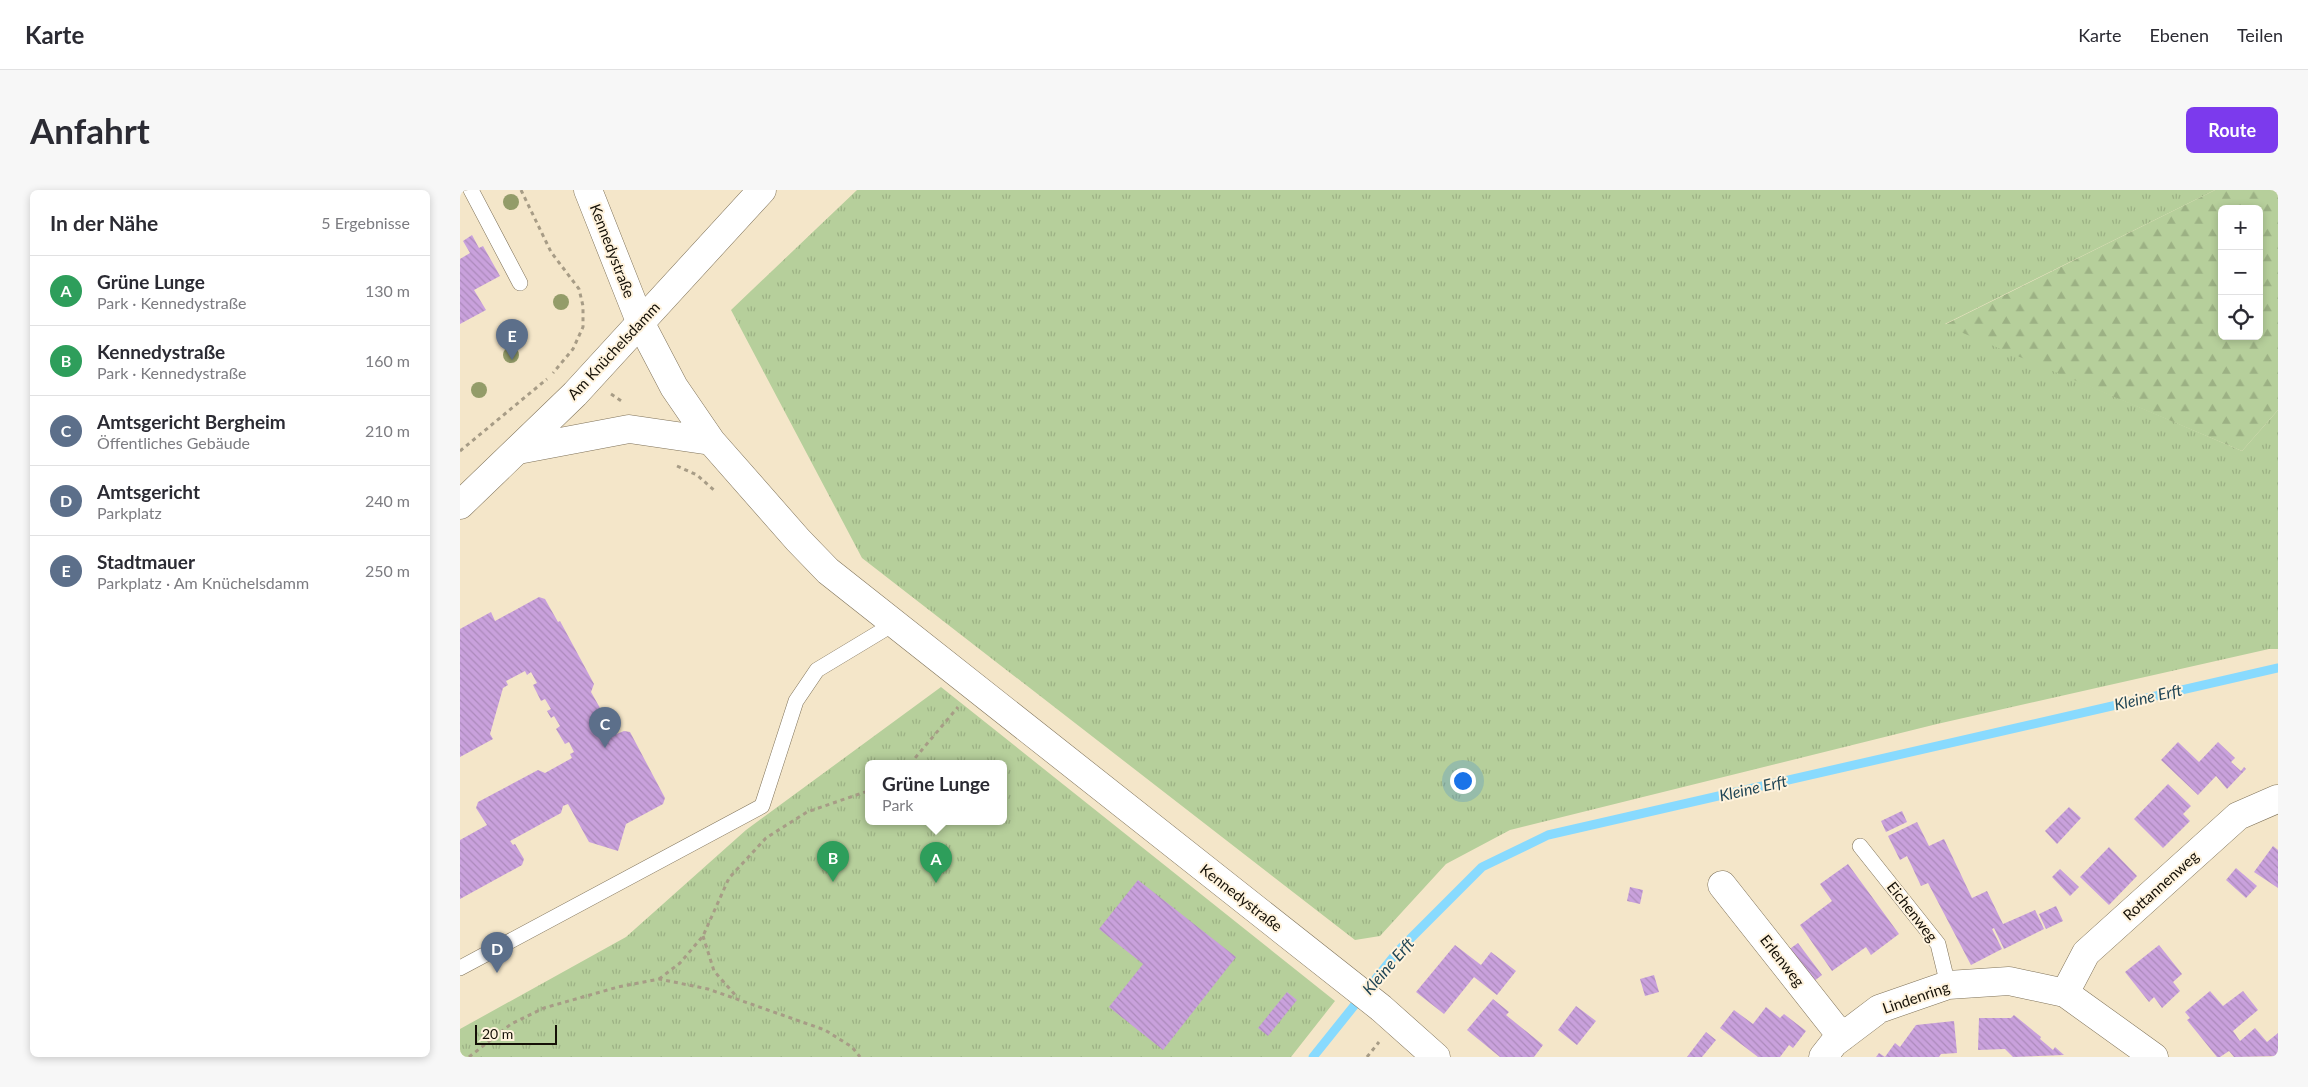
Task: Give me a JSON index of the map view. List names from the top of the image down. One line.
{"streets":{"street":["Kennedystraße","Am Knüchelsdamm","Rottannenweg","Erlenweg","Lindenring"],"lane":["Eichenweg"]},"crossings":[["Kennedystraße","Am Knüchelsdamm"],["Rottannenweg","Lindenring"],["Eichenweg","Lindenring"],["Erlenweg","Lindenring"]],"water":["Kleine Erft"],"scale_bar":"20 m","page":{"header":"Karte","nav":["Karte","Ebenen","Teilen"],"buttons":"Route","title":"Anfahrt","heading":["In der Nähe","5 Ergebnisse"],"map_buttons":["+","−"],"list":[{"mark":"A","name":"Grüne Lunge","note":"Park · Kennedystraße","value":"130 m"},{"mark":"B","name":"Kennedystraße","note":"Park · Kennedystraße","value":"160 m"},{"mark":"C","name":"Amtsgericht Bergheim","note":"Öffentliches Gebäude","value":"210 m"},{"mark":"D","name":"Amtsgericht","note":"Parkplatz","value":"240 m"},{"mark":"E","name":"Stadtmauer","note":"Parkplatz · Am Knüchelsdamm","value":"250 m"}],"pins":["E","C","B","A","D"],"popup":["Grüne Lunge","Park"],"scale":"20 m"}}
